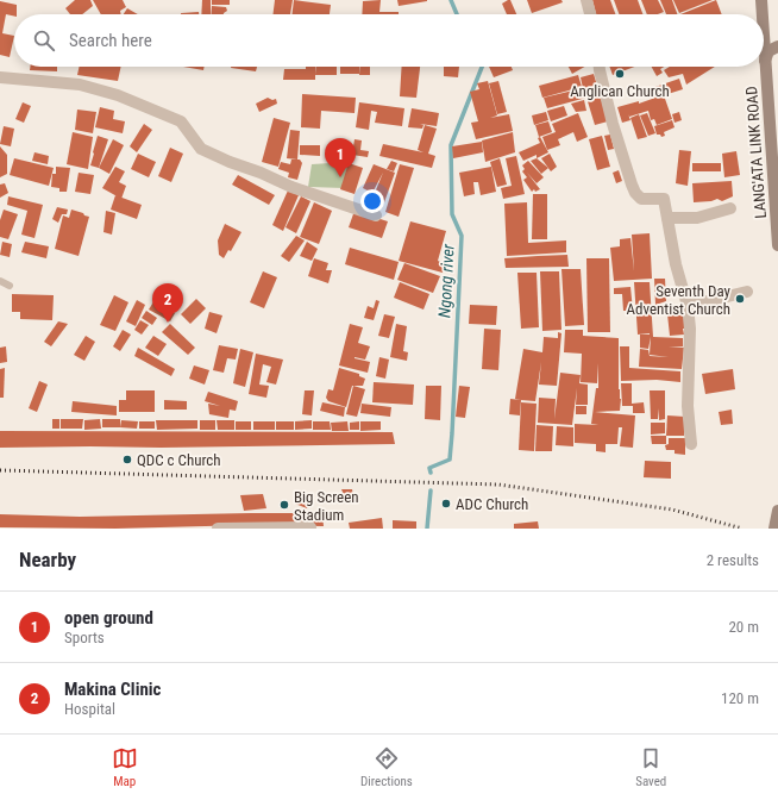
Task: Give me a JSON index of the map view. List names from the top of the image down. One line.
{"streets":{"main road":["LANG'ATA LINK ROAD"]},"water":["Ngong river"],"places":["Anglican Church","Seventh Day Adventist Church","QDC c Church","ADC Church","Big Screen Stadium"],"page":{"search":"Search here","pins":["1","2"],"heading":["Nearby","2 results"],"list":[{"mark":"1","name":"open ground","note":"Sports","value":"20 m"},{"mark":"2","name":"Makina Clinic","note":"Hospital","value":"120 m"}],"nav":["Map","Directions","Saved"]}}
